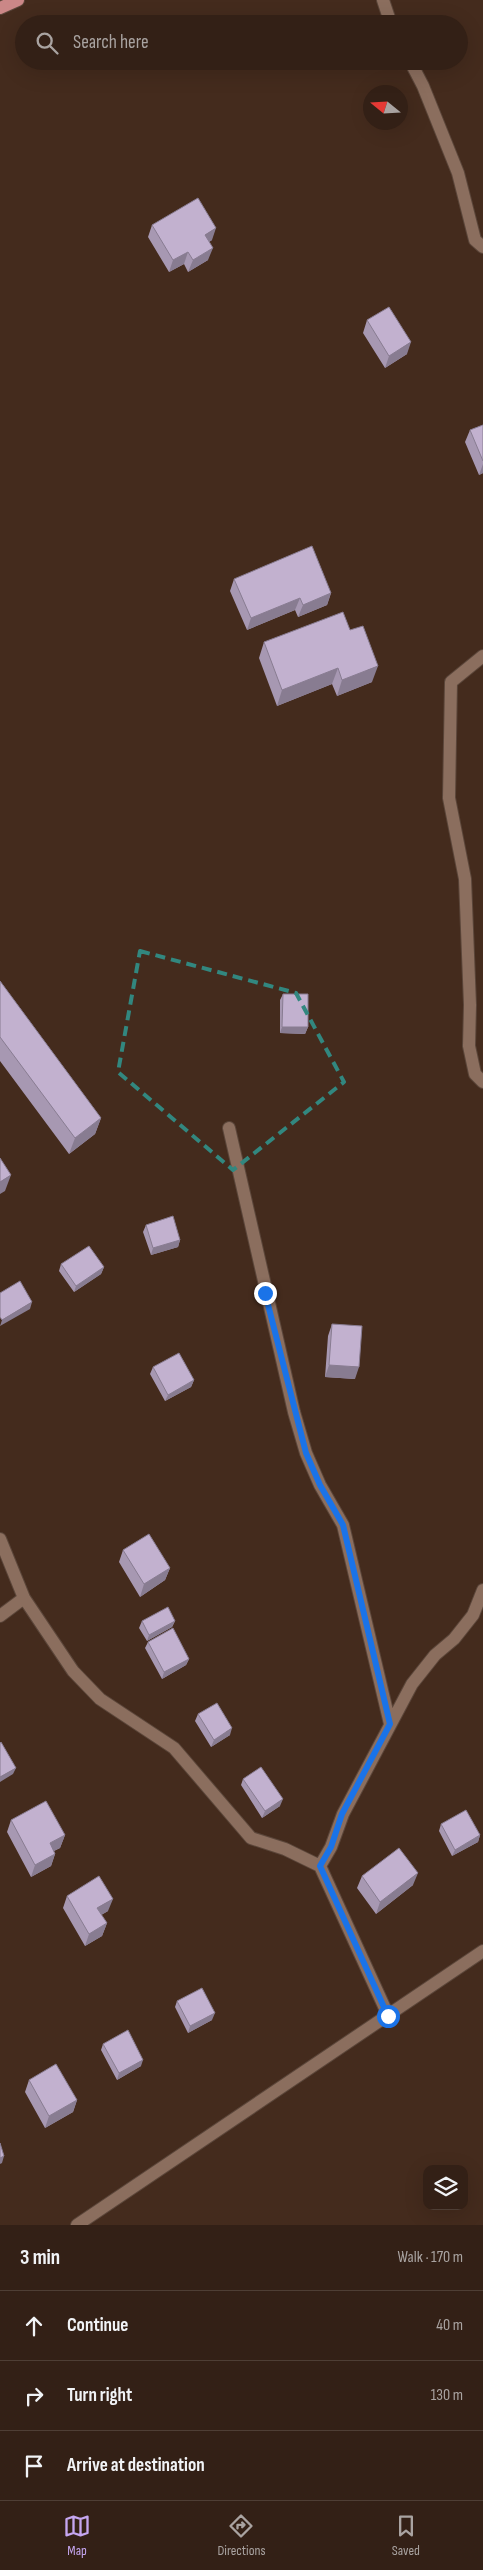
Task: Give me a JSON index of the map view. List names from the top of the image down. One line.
{"north":"left","page":{"search":"Search here","heading":["3 min","Walk · 170 m"],"list":[["Continue","40 m"],["Turn right","130 m"],"Arrive at destination"],"nav":["Map","Directions","Saved"]}}
